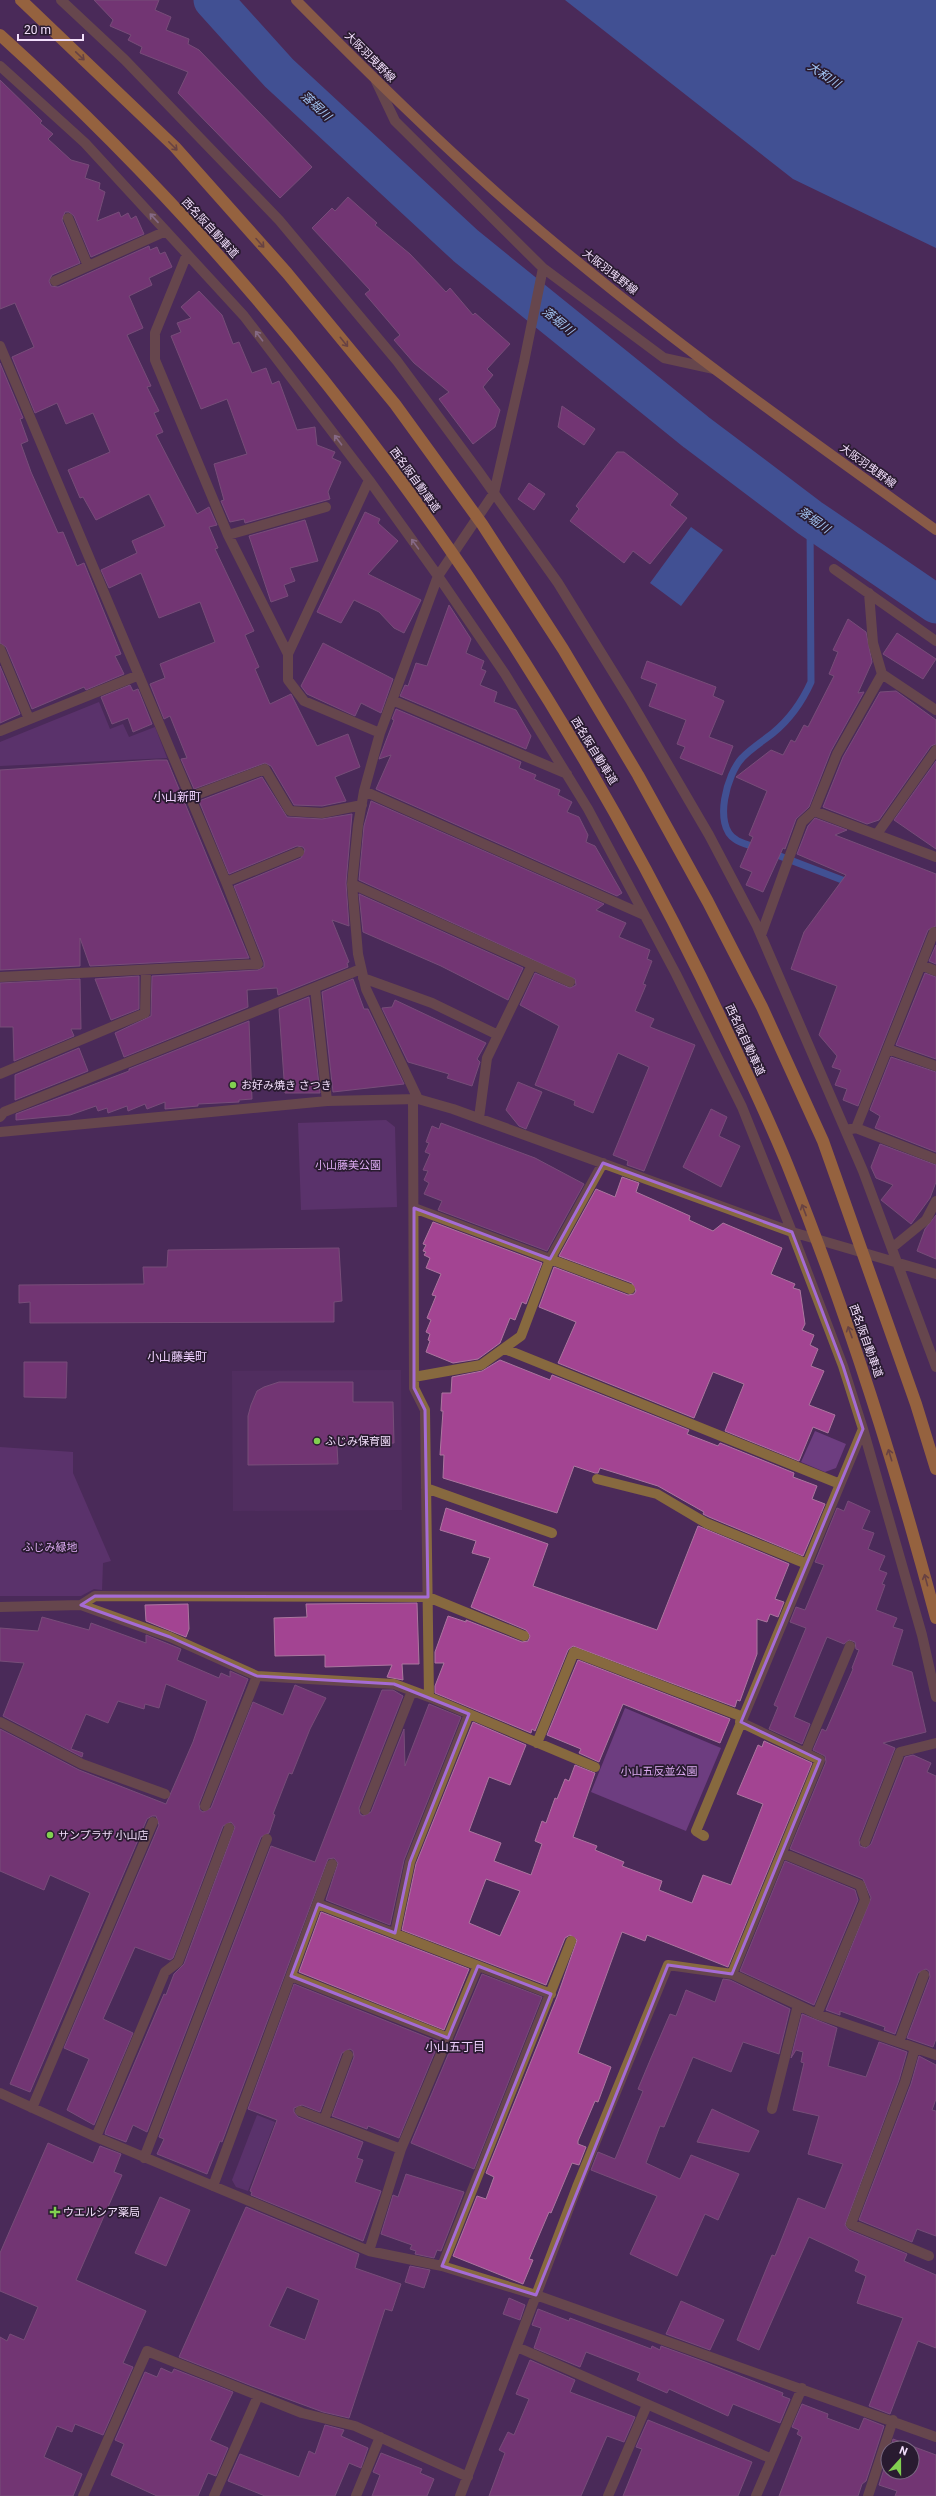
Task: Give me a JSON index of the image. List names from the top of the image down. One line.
{"streets":{"highway":["西名阪自動車道"],"main road":["大阪羽曳野線"]},"districts":["小山新町","小山藤美町","小山五丁目"],"water":["大和川","落堀川"],"parks":["小山藤美公園","ふじみ緑地","小山五反並公園"],"places":{"other":["お好み焼き さつき","ふじみ保育園","サンプラザ 小山店"],"health":["ウエルシア薬局"]},"scale_bar":"20 m","north":"top"}
